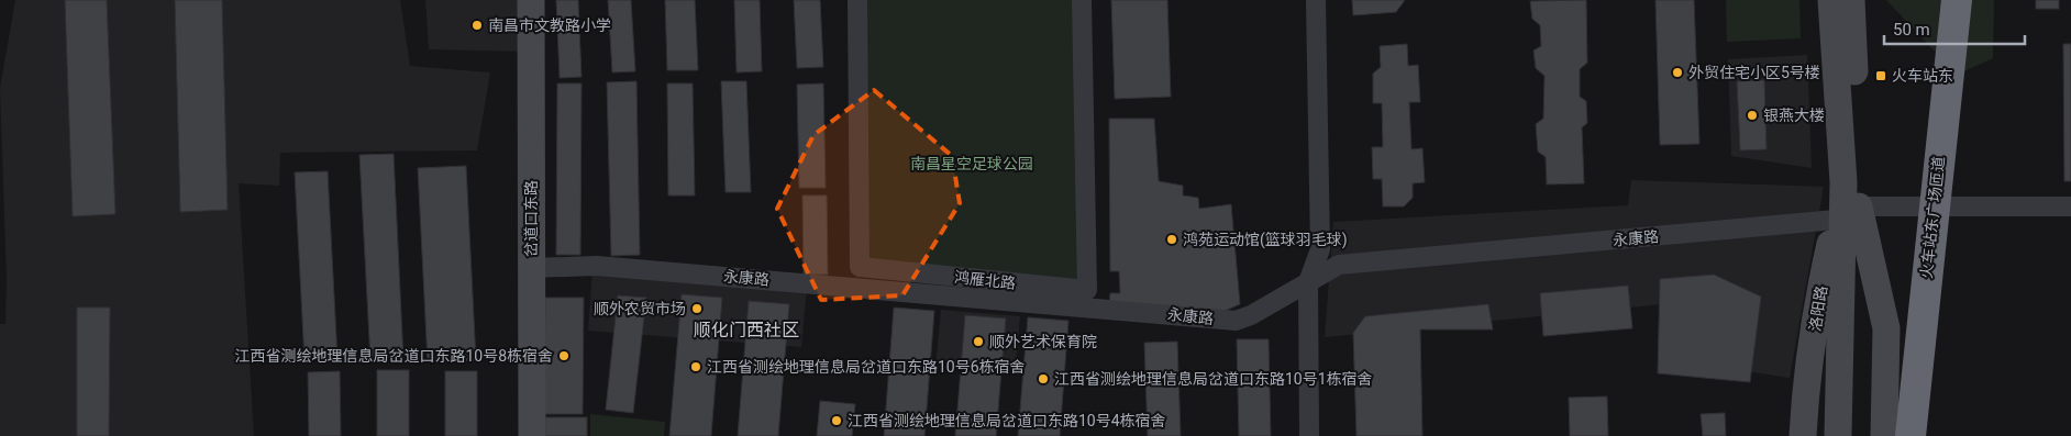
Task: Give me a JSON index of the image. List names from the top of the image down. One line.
{"streets":{"highway":["火车站东广场匝道"],"street":["岔道口东路","永康路","鸿雁北路","洛阳路"]},"crossings":[["岔道口东路","永康路"],["永康路","洛阳路"]],"districts":["顺化门西社区"],"parks":["南昌星空足球公园"],"places":{"other":["南昌市文教路小学","外贸住宅小区5号楼","银燕大楼","鸿苑运动馆(篮球羽毛球)","顺外农贸市场","顺外艺术保育院","江西省测绘地理信息局岔道口东路10号8栋宿舍","江西省测绘地理信息局岔道口东路10号6栋宿舍","江西省测绘地理信息局岔道口东路10号1栋宿舍","江西省测绘地理信息局岔道口东路10号4栋宿舍"],"transit":["火车站东"]},"scale_bar":"50 m"}
